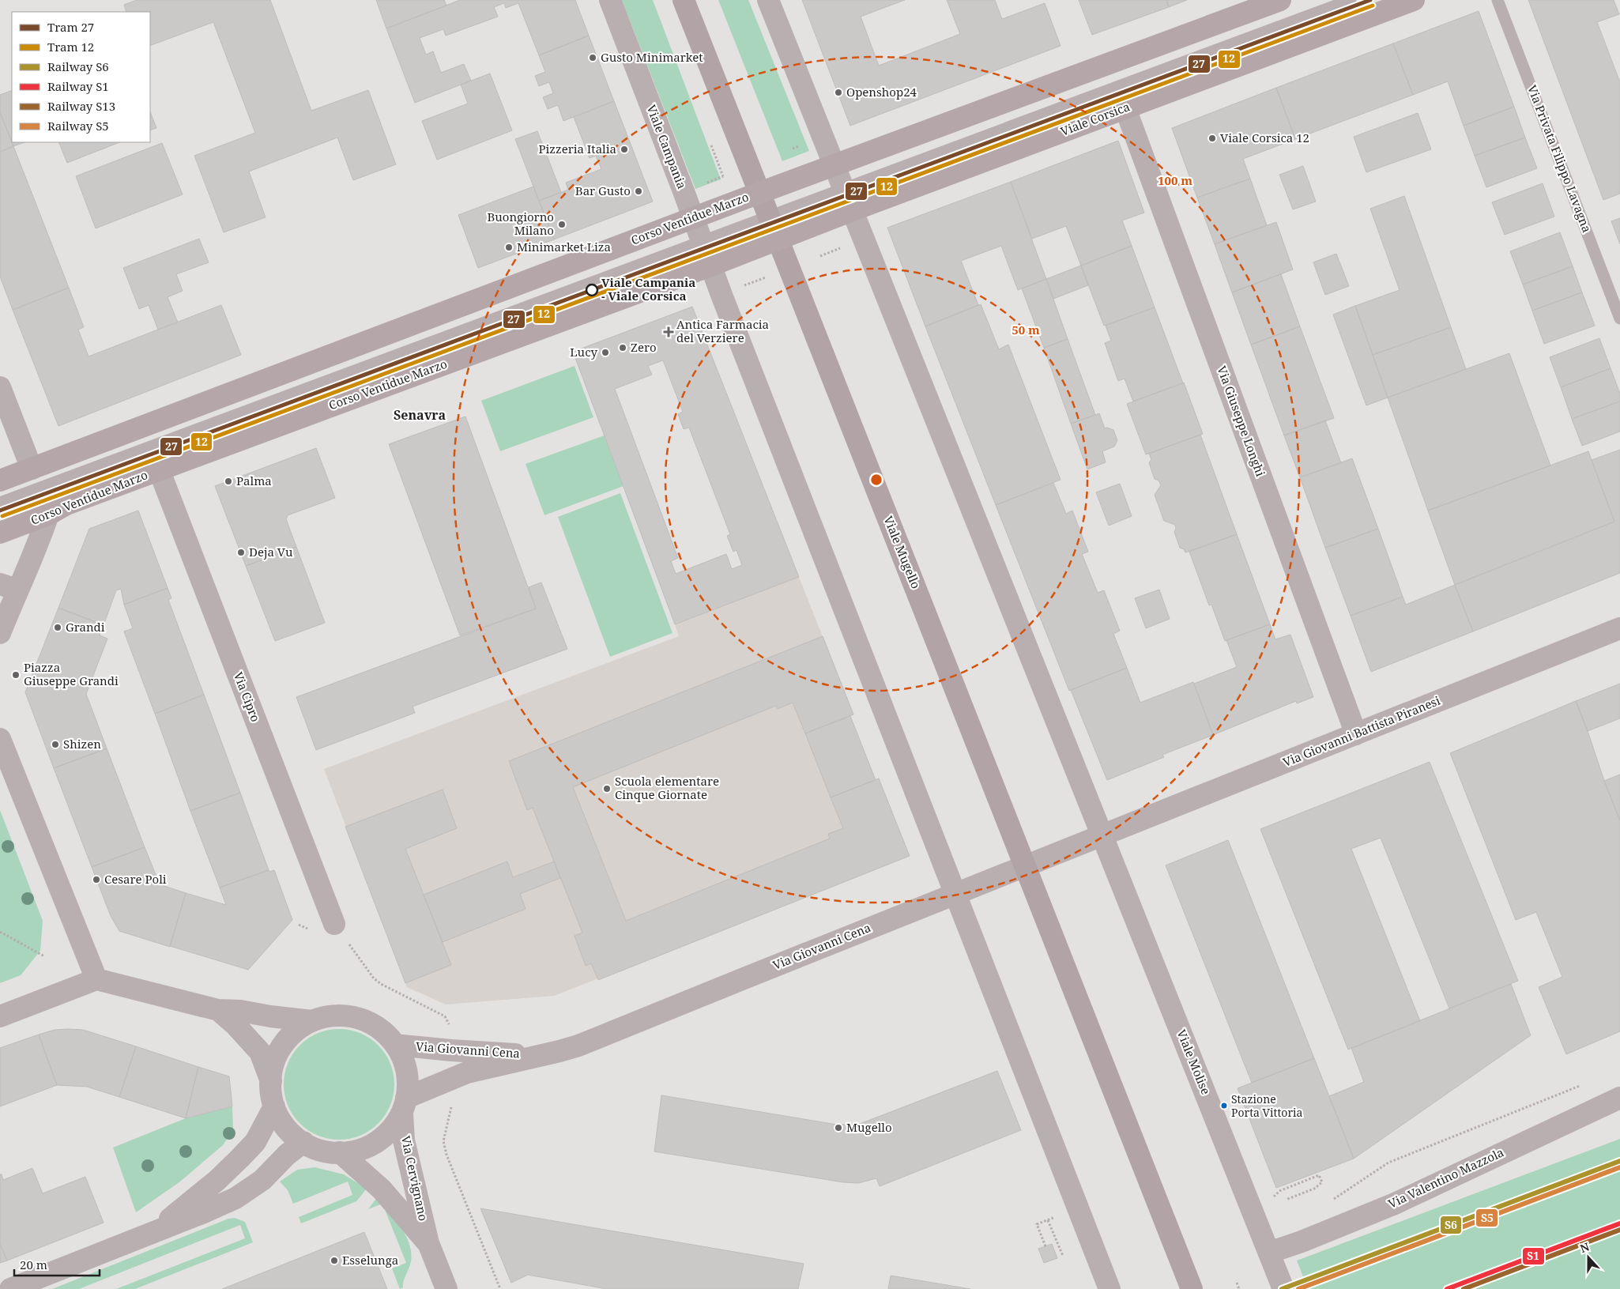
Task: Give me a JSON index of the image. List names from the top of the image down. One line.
{"streets":{"main road":["Viale Corsica","Corso Ventidue Marzo","Viale Mugello"],"street":["Viale Campania","Via Giuseppe Longhi","Via Cipro","Via Giovanni Battista Piranesi","Via Giovanni Cena","Viale Molise","Via Cervignano","Via Valentino Mazzola"],"lane":["Via Privata Filippo Lavagna"]},"crossings":[["Viale Corsica","Corso Ventidue Marzo"],["Viale Corsica","Via Giuseppe Longhi"],["Viale Corsica","Viale Mugello"],["Viale Campania","Corso Ventidue Marzo"],["Viale Campania","Via Giovanni Cena"],["Corso Ventidue Marzo","Viale Mugello"],["Corso Ventidue Marzo","Via Cipro"],["Via Giuseppe Longhi","Via Giovanni Battista Piranesi"],["Viale Mugello","Via Giovanni Cena"],["Via Giovanni Battista Piranesi","Via Giovanni Cena"],["Via Giovanni Battista Piranesi","Viale Molise"],["Via Giovanni Cena","Viale Molise"],["Via Giovanni Cena","Via Cervignano"],["Viale Molise","Via Valentino Mazzola"]],"districts":["Senavra"],"places":{"other":["Gusto Minimarket","Openshop24","Viale Corsica 12","Pizzeria Italia","Bar Gusto","Buongiorno Milano","Minimarket Liza","Viale Campania - Viale Corsica","Zero","Lucy","Palma","Deja Vu","Grandi","Piazza Giuseppe Grandi","Shizen","Scuola elementare Cinque Giornate","Cesare Poli","Stazione Porta Vittoria","Mugello","Esselunga"],"health":["Antica Farmacia del Verziere"]},"lines":["tram line 27","tram line 12","rail line S6","rail line S5","rail line S1","rail line S13"],"legend":["Tram 27","Tram 12","Railway S6","Railway S1","Railway S13","Railway S5"],"scale_bar":"20 m","north":"top","rings":["100 m","50 m"]}
